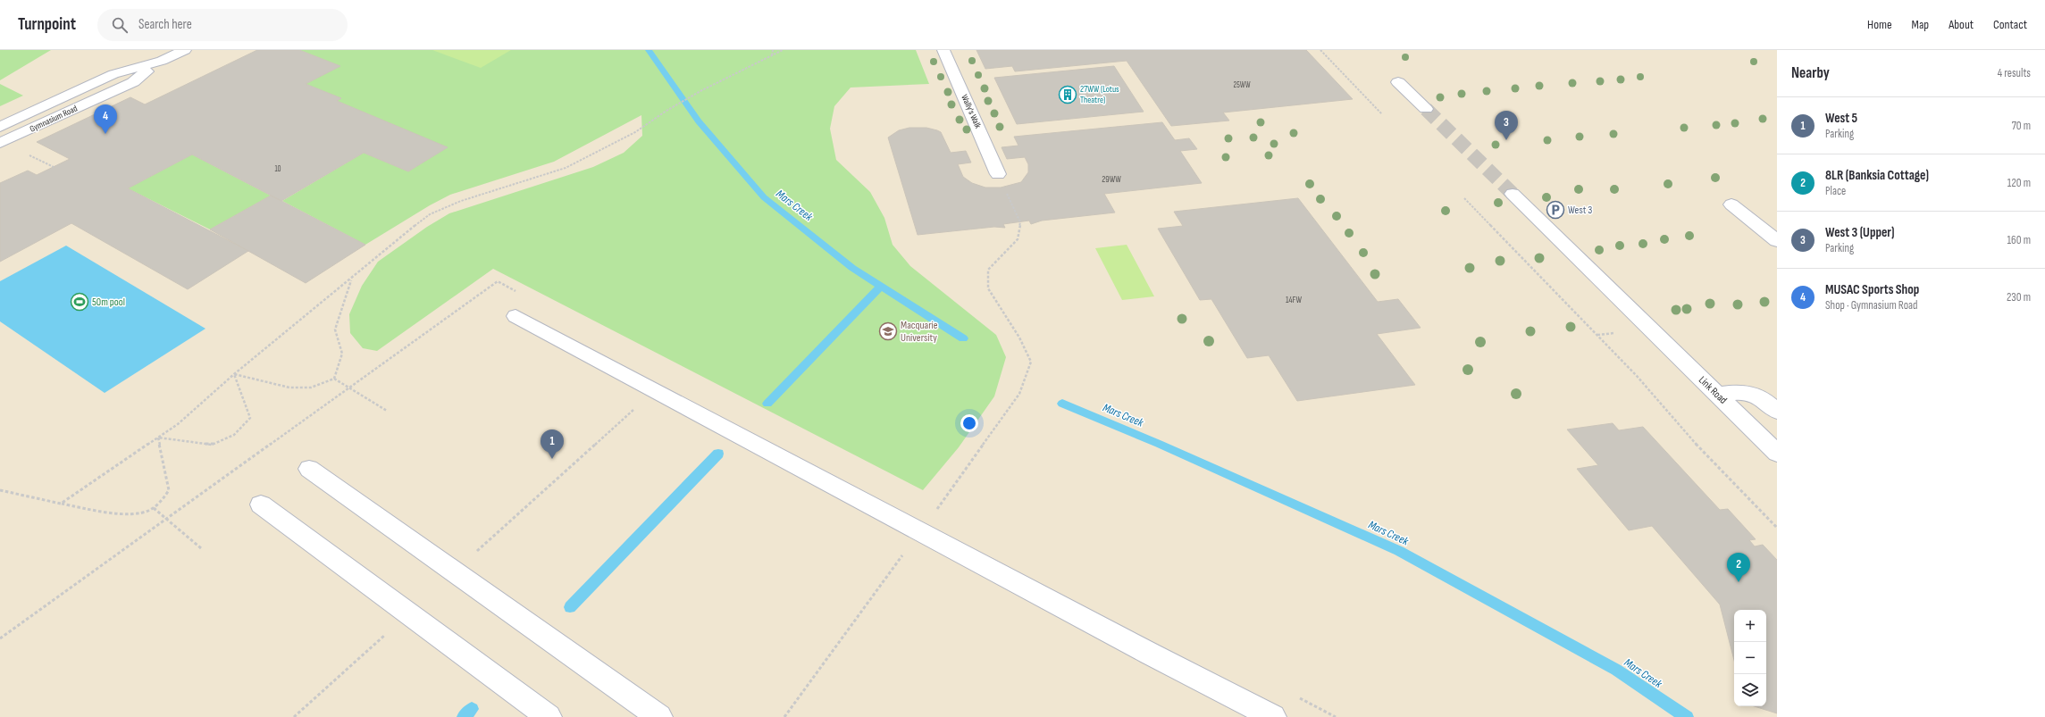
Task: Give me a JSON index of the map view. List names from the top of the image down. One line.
{"streets":{"street":["Wally's Walk","Gymnasium Road","Link Road"]},"water":["Mars Creek"],"places":{"building":["27WW (Lotus Theatre)"],"parking":["West 3"],"sports":["50m pool"],"school or university":["Macquarie University"]},"house_numbers":["25WW","10","29WW","14FW"],"page":{"header":"Turnpoint","search":"Search here","nav":["Home","Map","About","Contact"],"heading":["Nearby","4 results"],"list":[{"mark":"1","name":"West 5","note":"Parking","value":"70 m"},{"mark":"2","name":"8LR (Banksia Cottage)","note":"Place","value":"120 m"},{"mark":"3","name":"West 3 (Upper)","note":"Parking","value":"160 m"},{"mark":"4","name":"MUSAC Sports Shop","note":"Shop · Gymnasium Road","value":"230 m"}],"pins":["4","3","1","2"],"map_buttons":["+","−"]}}
